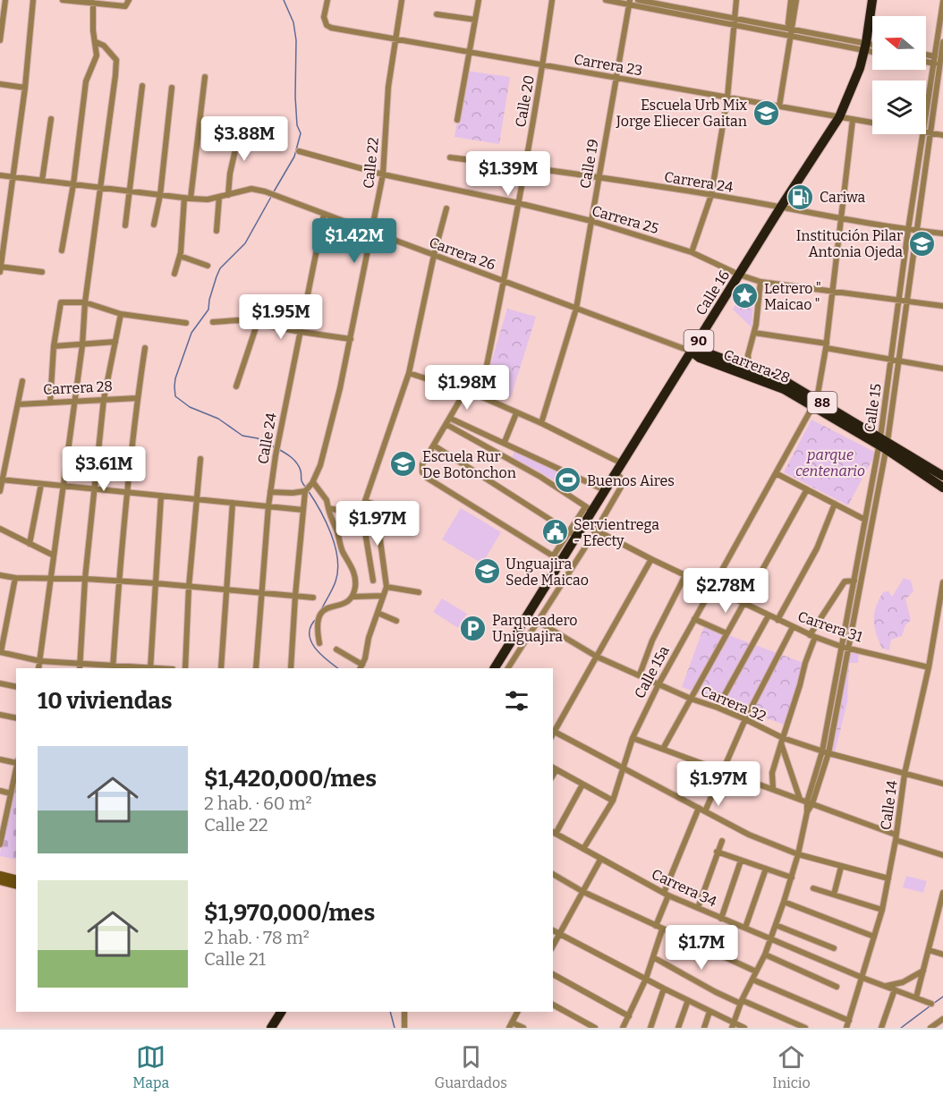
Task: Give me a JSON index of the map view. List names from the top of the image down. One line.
{"streets":{"highway":["Calle 16","90","Carrera 28","88"],"street":["Carrera 23","Calle 20","Calle 22","Calle 19","Carrera 24","Carrera 25","Carrera 26","Calle 15","Calle 24","Carrera 31","Calle 15a","Carrera 32","Calle 14","Carrera 34"]},"crossings":[["Carrera 23","Calle 20"],["Carrera 23","Calle 22"],["Carrera 23","Calle 19"],["Carrera 23","Calle 16"],["Carrera 23","Calle 15"],["Calle 20","Carrera 24"],["Calle 20","Carrera 25"],["Calle 20","Carrera 26"],["Calle 22","Carrera 25"],["Calle 22","Carrera 26"],["Calle 19","Carrera 24"],["Calle 19","Carrera 25"],["Calle 19","Carrera 26"],["Carrera 24","Calle 16"],["Carrera 24","Calle 15"],["Carrera 25","Calle 16"],["Carrera 25","Calle 15"],["Carrera 26","Calle 16"],["Carrera 26","Carrera 28"],["Carrera 26","Calle 24"],["Calle 16","Carrera 28"],["Calle 16","Carrera 31"],["Calle 16","Carrera 32"],["Carrera 28","Calle 15"],["Carrera 28","Calle 15a"],["Calle 15","Carrera 31"],["Calle 15","Carrera 32"],["Calle 15","Carrera 34"],["Carrera 31","Calle 15a"],["Carrera 31","Calle 14"],["Calle 15a","Carrera 32"],["Calle 15a","Carrera 34"],["Carrera 32","Calle 14"],["Calle 14","Carrera 34"]],"parks":["parque centenario"],"places":{"school or university":["Escuela Urb Mix Jorge Eliecer Gaitan","Institución Pilar Antonia Ojeda","Escuela Rur De Botonchon","Unguajira Sede Maicao"],"fuel station":["Cariwa"],"place":["Letrero \" Maicao \""],"sports":["Buenos Aires"],"public building":["Servientrega - Efecty"],"parking":["Parqueadero Uniguajira"]},"north":"left","page":{"price":["$3.88M","$1.39M","$1.42M","$1.95M","$1.98M","$3.61M","$1.97M","$2.78M","$1.97M","$1.7M"],"heading":"10 viviendas","list":[{"name":"$1,420,000/mes","note":"2 hab. · 60 m² · Calle 22"},{"name":"$1,970,000/mes","note":"2 hab. · 78 m² · Calle 21"}],"tabs":["Mapa","Guardados","Inicio"]}}
